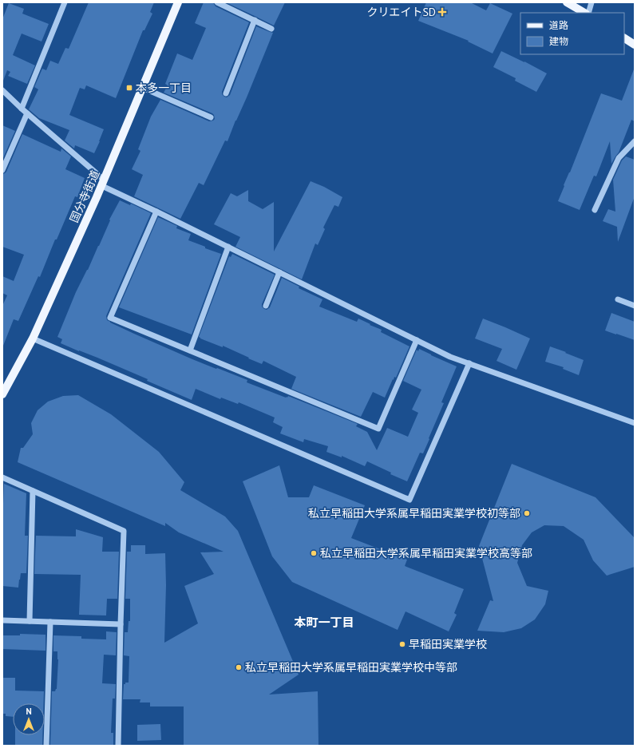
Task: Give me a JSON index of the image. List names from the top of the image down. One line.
{"streets":{"main road":["国分寺街道"]},"districts":["本町一丁目"],"places":{"health":["クリエイトSD"],"transit":["本多一丁目"],"other":["私立早稲田大学系属早稲田実業学校初等部","私立早稲田大学系属早稲田実業学校高等部","早稲田実業学校","私立早稲田大学系属早稲田実業学校中等部"]},"legend":["道路","建物"],"north":"top"}
